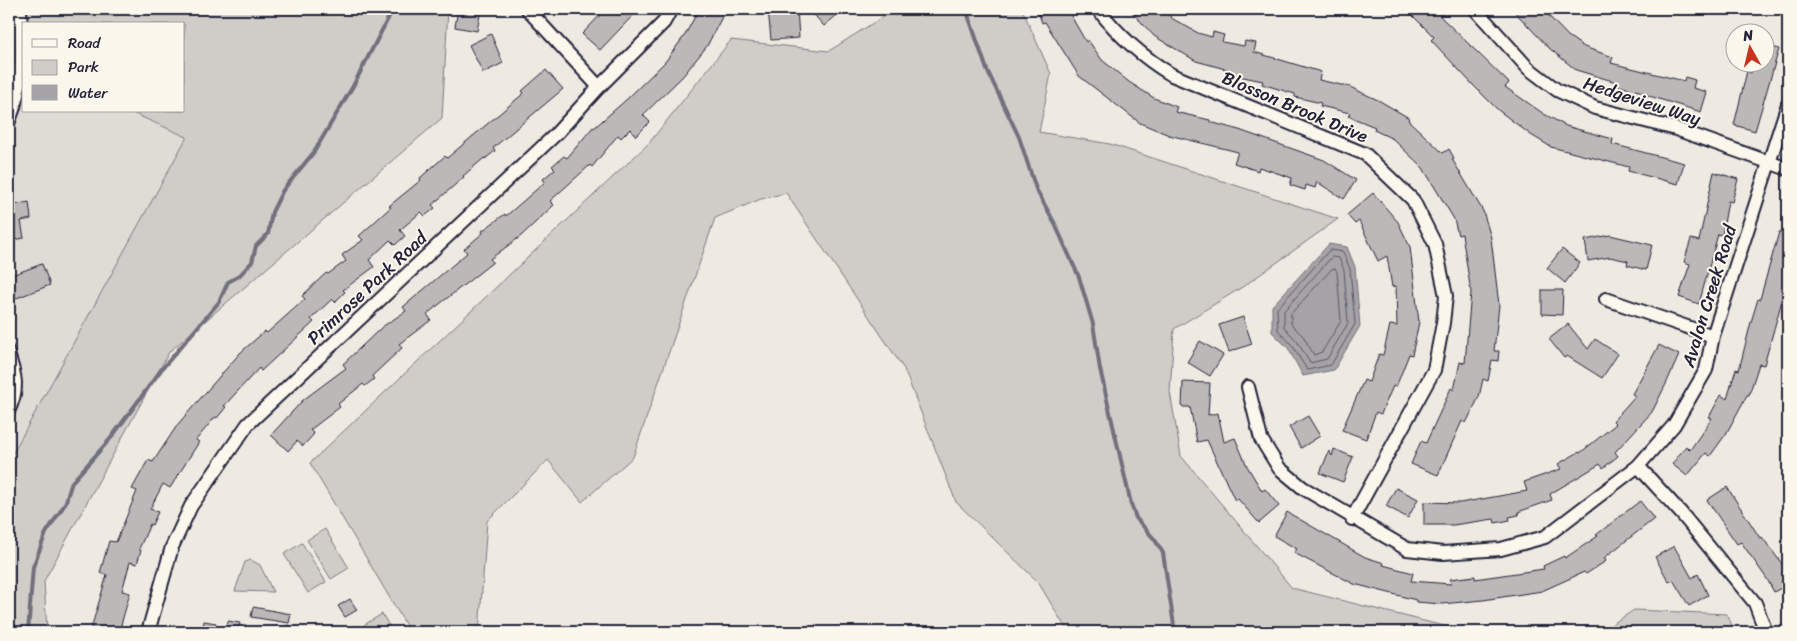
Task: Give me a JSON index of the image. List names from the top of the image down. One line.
{"streets":{"street":["Hedgeview Way","Blosson Brook Drive","Primrose Park Road","Avalon Creek Road"]},"crossings":[["Hedgeview Way","Avalon Creek Road"],["Blosson Brook Drive","Avalon Creek Road"]],"legend":["Road","Park","Water"],"north":"top"}
